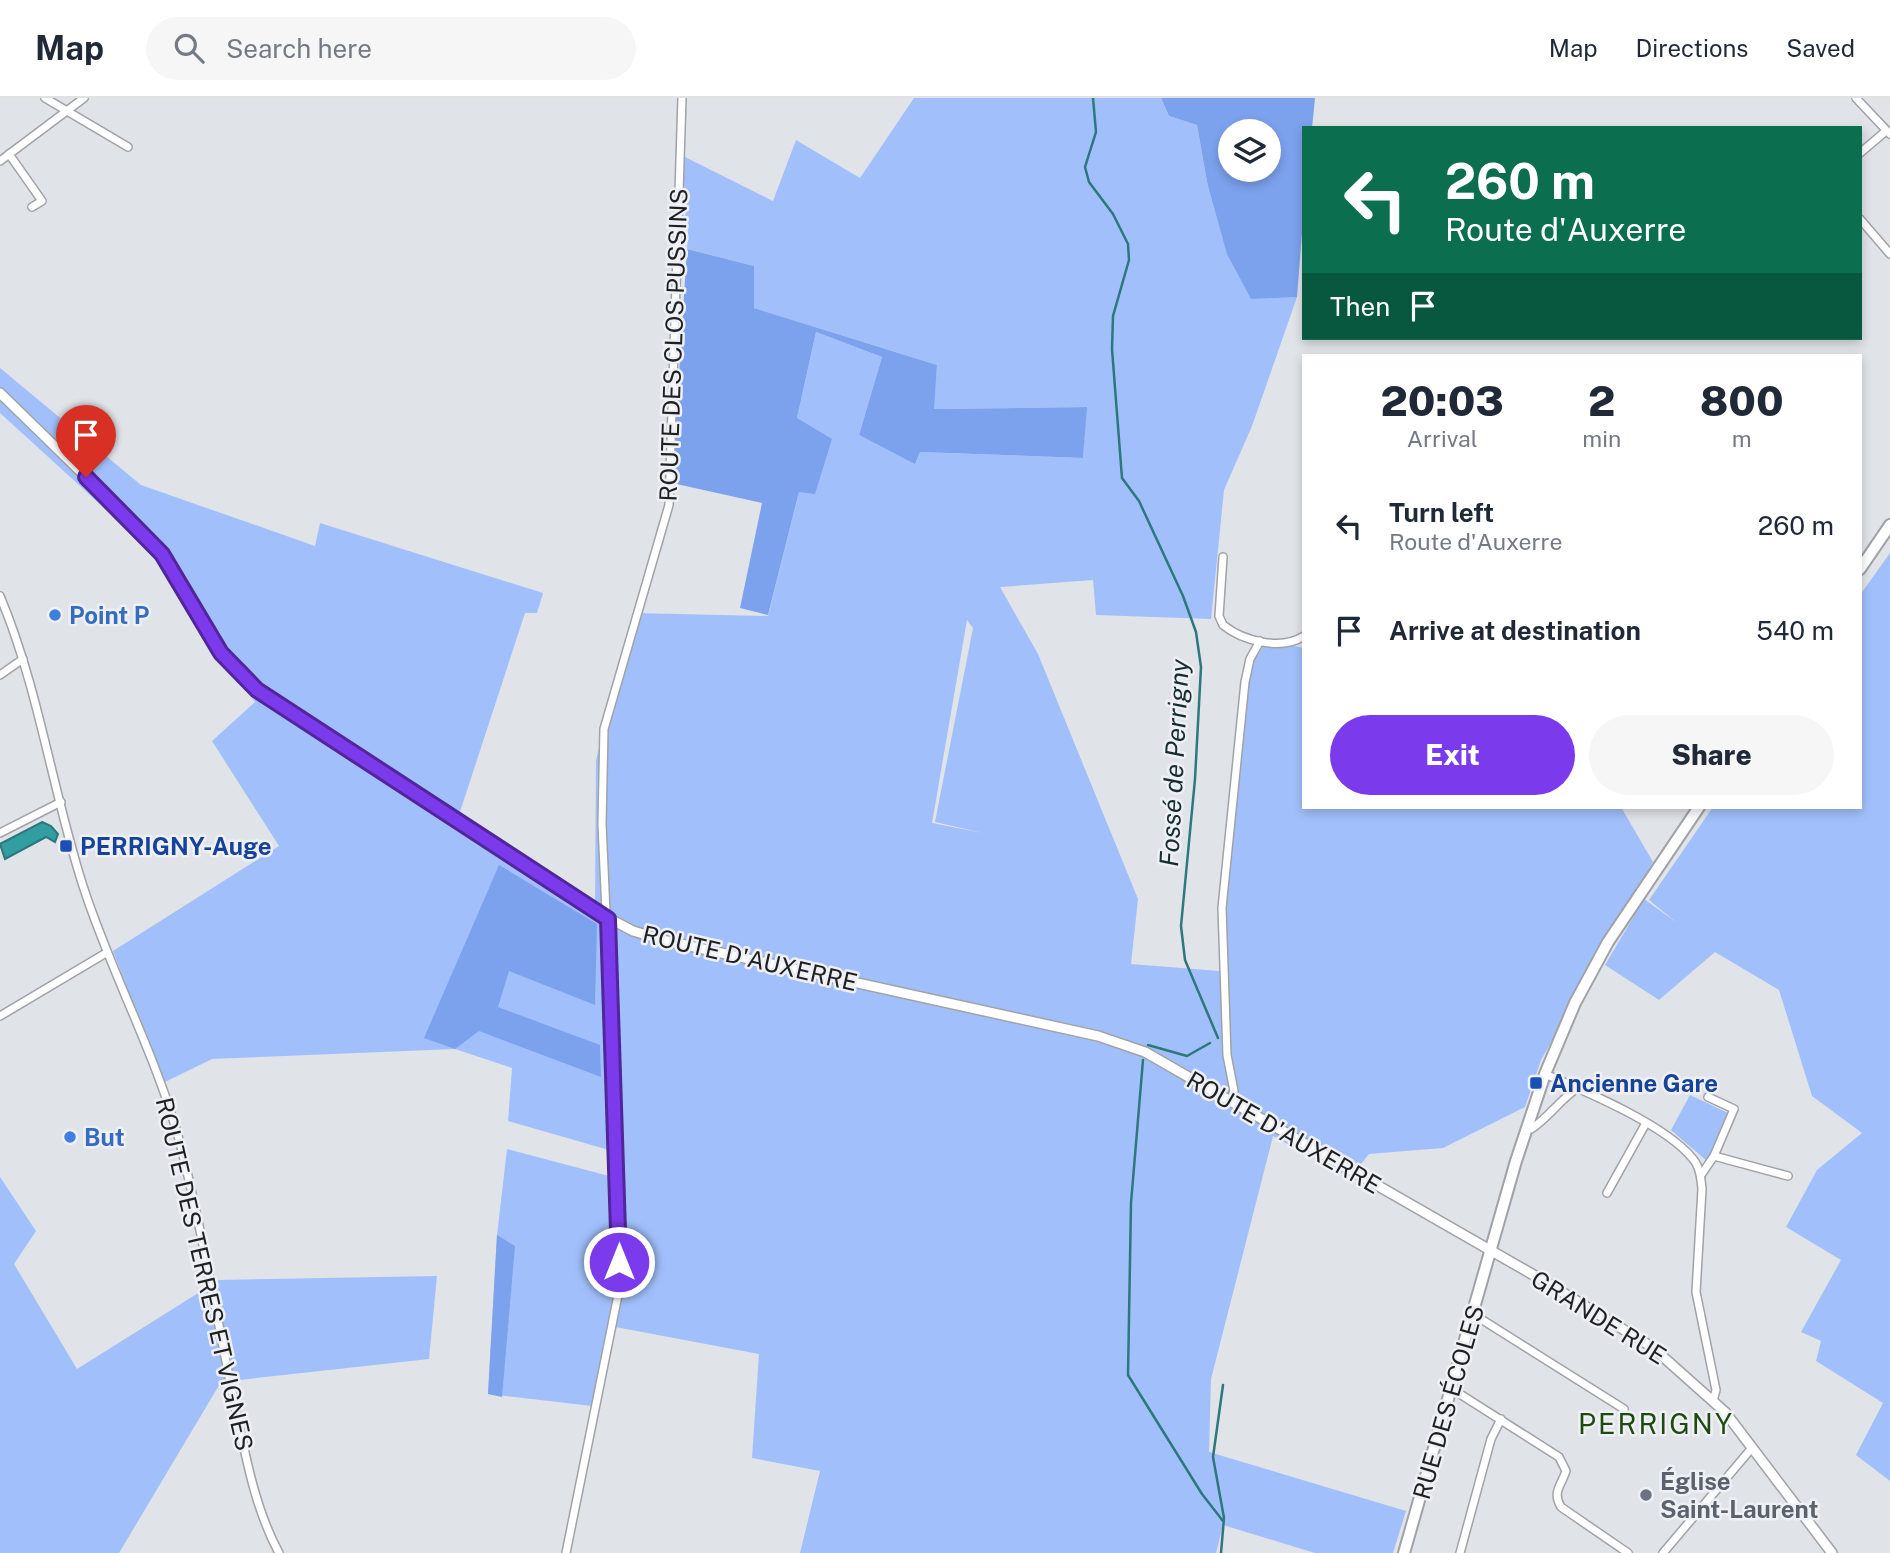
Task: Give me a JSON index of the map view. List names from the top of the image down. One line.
{"streets":{"main road":["RUE DES ÉCOLES"],"street":["ROUTE DES CLOS PUSSINS","ROUTE D'AUXERRE","ROUTE DES TERRES ET VIGNES","GRANDE RUE"]},"crossings":[["ROUTE DES CLOS PUSSINS","ROUTE D'AUXERRE"],["ROUTE D'AUXERRE","GRANDE RUE"],["ROUTE D'AUXERRE","RUE DES ÉCOLES"],["GRANDE RUE","RUE DES ÉCOLES"]],"districts":["PERRIGNY"],"water":["Fossé de Perrigny"],"places":{"other":["Point P","But","Église Saint-Laurent"],"transit":["PERRIGNY-Auge","Ancienne Gare"]},"page":{"header":"Map","search":"Search here","nav":["Map","Directions","Saved"],"turn":["260 m","Route d'Auxerre"],"then":"Then","eta":["20:03","Arrival","2","min","800","m"],"list":[{"name":"Turn left","note":"Route d'Auxerre","value":"260 m"},{"name":"Arrive at destination","value":"540 m"}],"buttons":["Exit","Share"]}}
